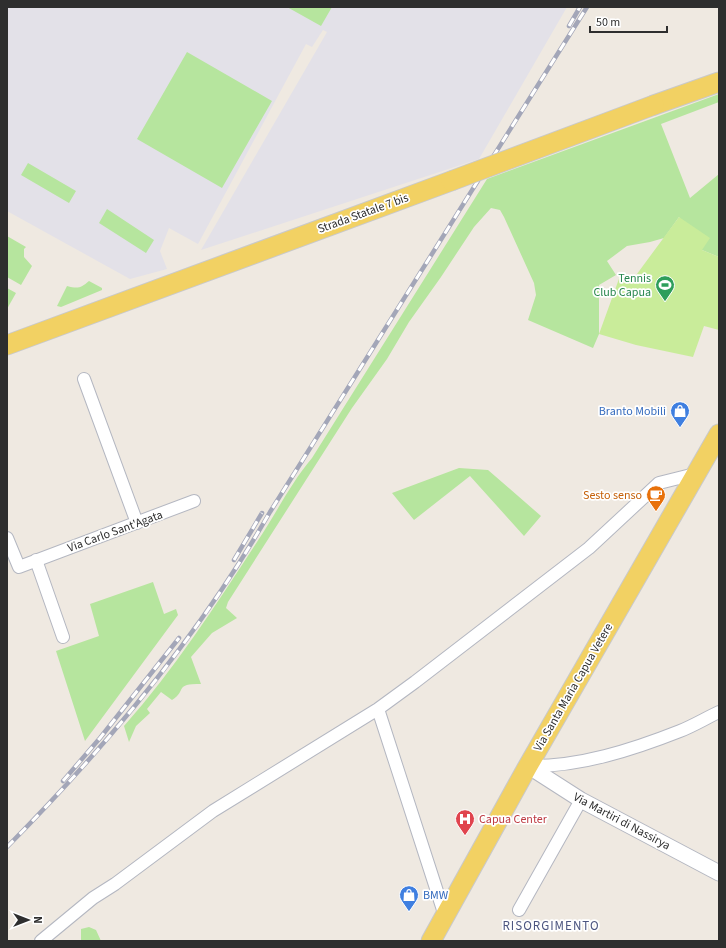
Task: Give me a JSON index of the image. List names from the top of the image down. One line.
{"streets":{"main road":["Strada Statale 7 bis","Via Santa Maria Capua Vetere"],"street":["Via Carlo Sant'Agata","Via Martiri di Nassirya"]},"crossings":[["Via Santa Maria Capua Vetere","Via Martiri di Nassirya"]],"districts":["RISORGIMENTO"],"places":{"sports":["Tennis Club Capua"],"shop":["Branto Mobili","BMW"],"cafe":["Sesto senso"],"hospital":["Capua Center"]},"scale_bar":"50 m","north":"right"}
